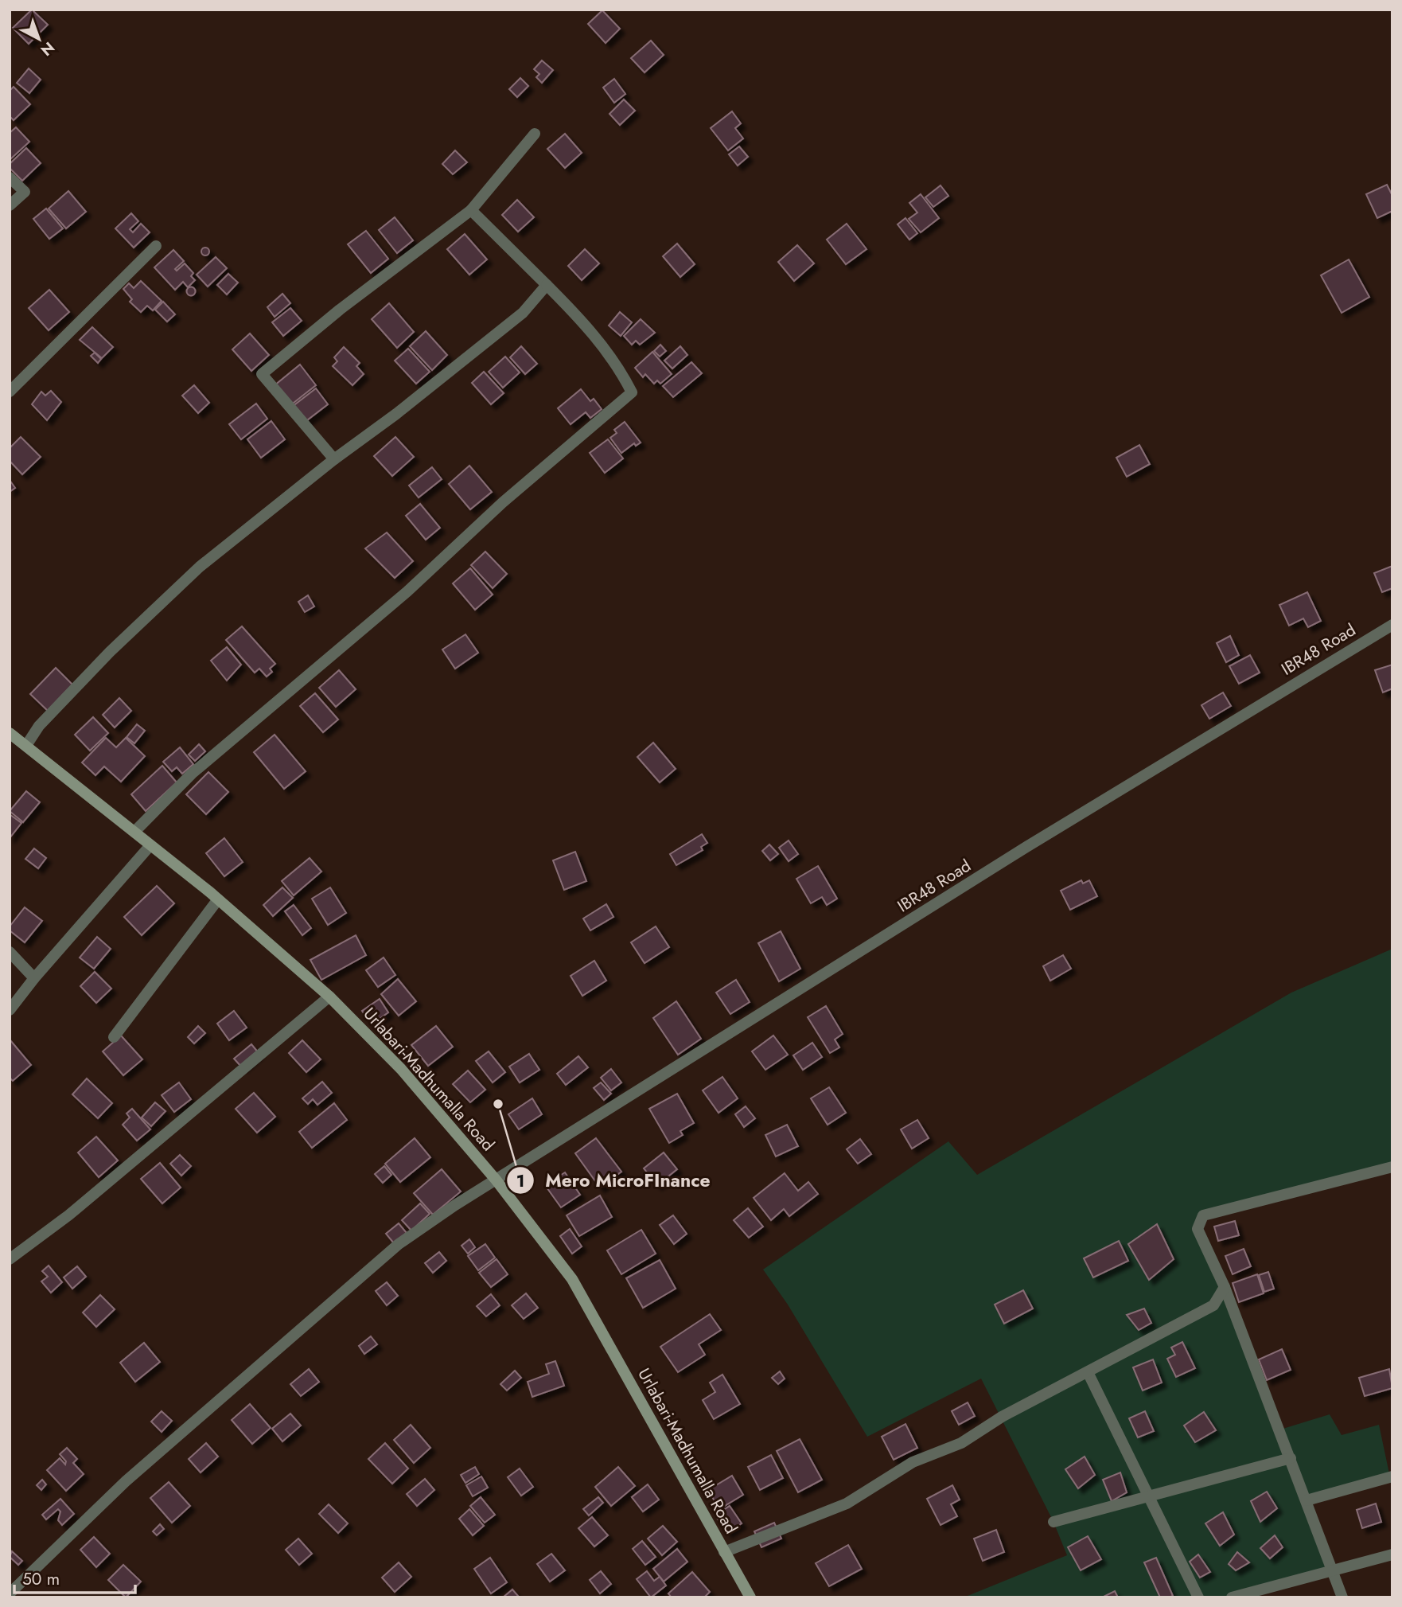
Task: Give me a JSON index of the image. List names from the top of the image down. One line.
{"streets":{"main road":["Urlabari-Madhumalla Road"],"street":["IBR48 Road"]},"crossings":[["IBR48 Road","Urlabari-Madhumalla Road"]],"places":["Mero MicroFInance"],"scale_bar":"50 m","north":"bottom right"}
